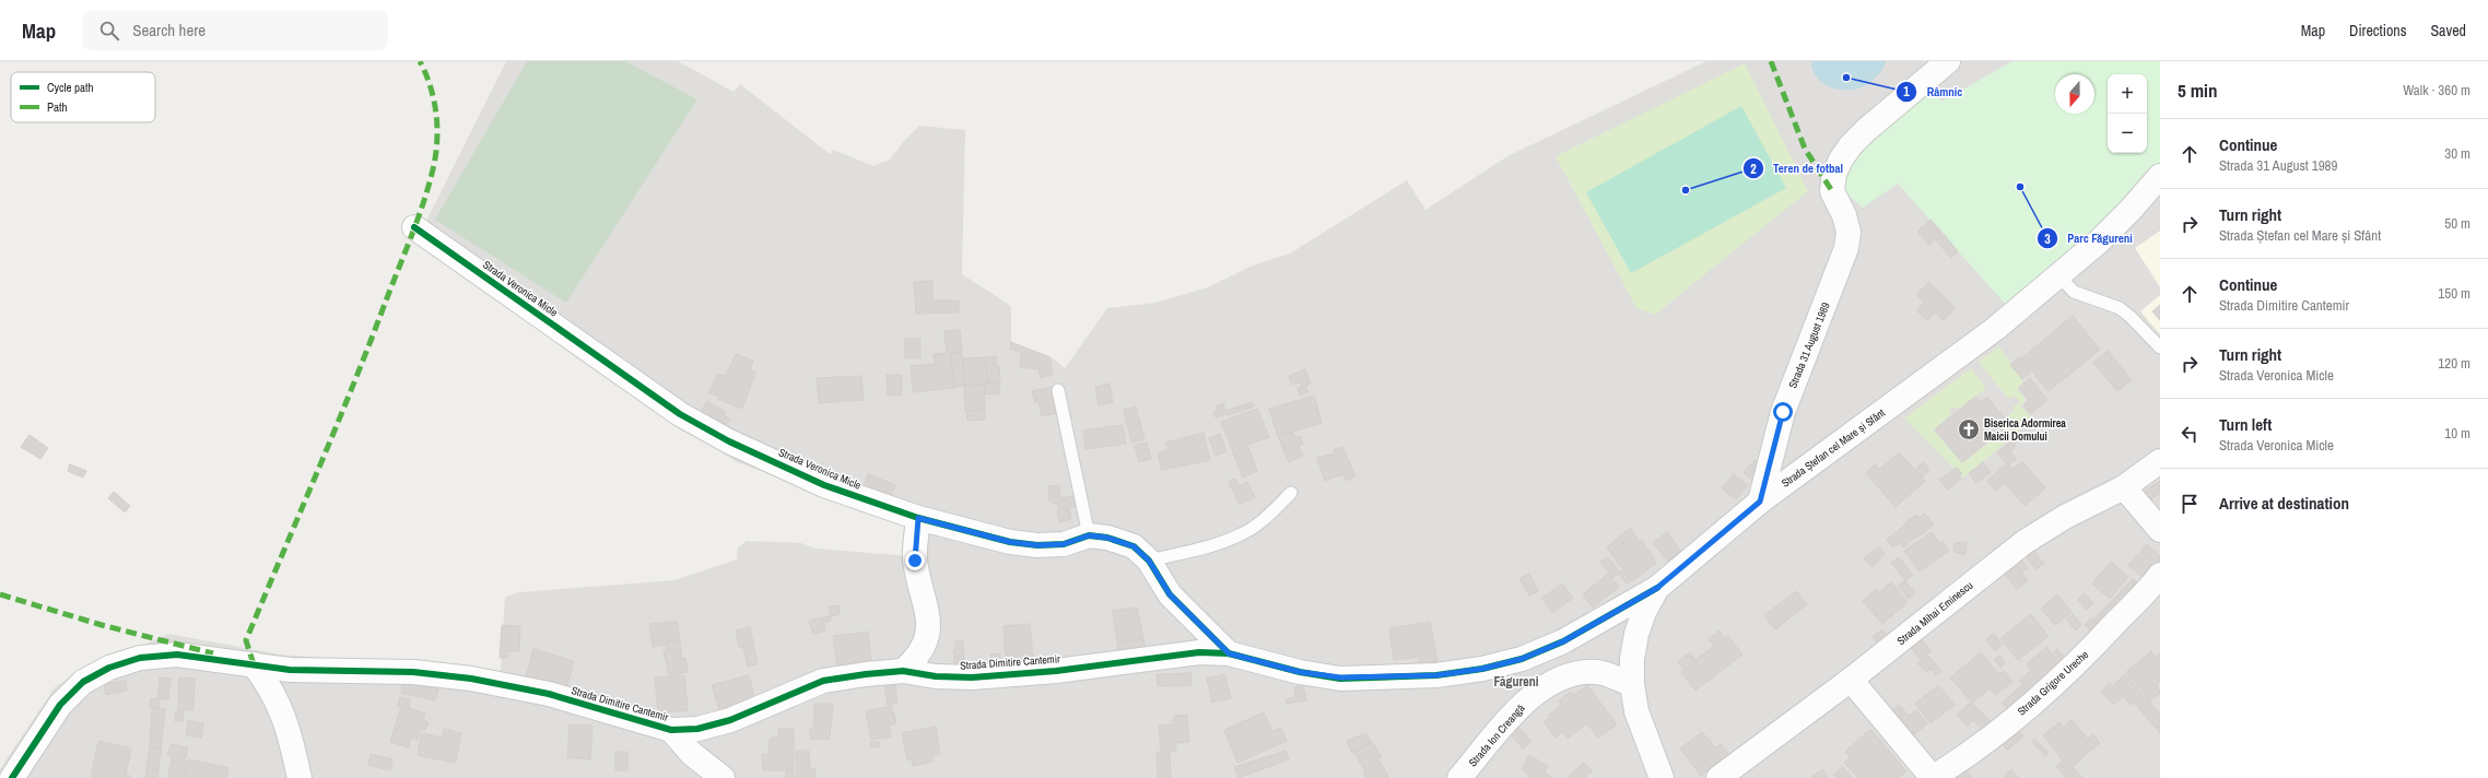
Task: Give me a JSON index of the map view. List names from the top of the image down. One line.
{"streets":{"street":["Strada Veronica Micle","Strada 31 August 1989","Strada Ștefan cel Mare și Sfânt","Strada Mihai Eminescu","Strada Dimitire Cantemir","Strada Grigore Ureche","Strada Ion Creangă"]},"crossings":[["Strada Veronica Micle","Strada Dimitire Cantemir"],["Strada 31 August 1989","Strada Ștefan cel Mare și Sfânt"],["Strada Ștefan cel Mare și Sfânt","Strada Dimitire Cantemir"],["Strada Ștefan cel Mare și Sfânt","Strada Ion Creangă"],["Strada Mihai Eminescu","Strada Grigore Ureche"]],"districts":["Făgureni"],"places":{"other":["Râmnic","Parc Făgureni","Teren de fotbal"],"church":["Biserica Adormirea Maicii Domului"]},"legend":["Cycle path","Path"],"north":"bottom","page":{"header":"Map","search":"Search here","nav":["Map","Directions","Saved"],"heading":["5 min","Walk · 360 m"],"map_buttons":["+","−"],"list":[["Continue","Strada 31 August 1989","30 m"],["Turn right","Strada Ștefan cel Mare și Sfânt","50 m"],["Continue","Strada Dimitire Cantemir","150 m"],["Turn right","Strada Veronica Micle","120 m"],["Turn left","Strada Veronica Micle","10 m"],"Arrive at destination"]}}
